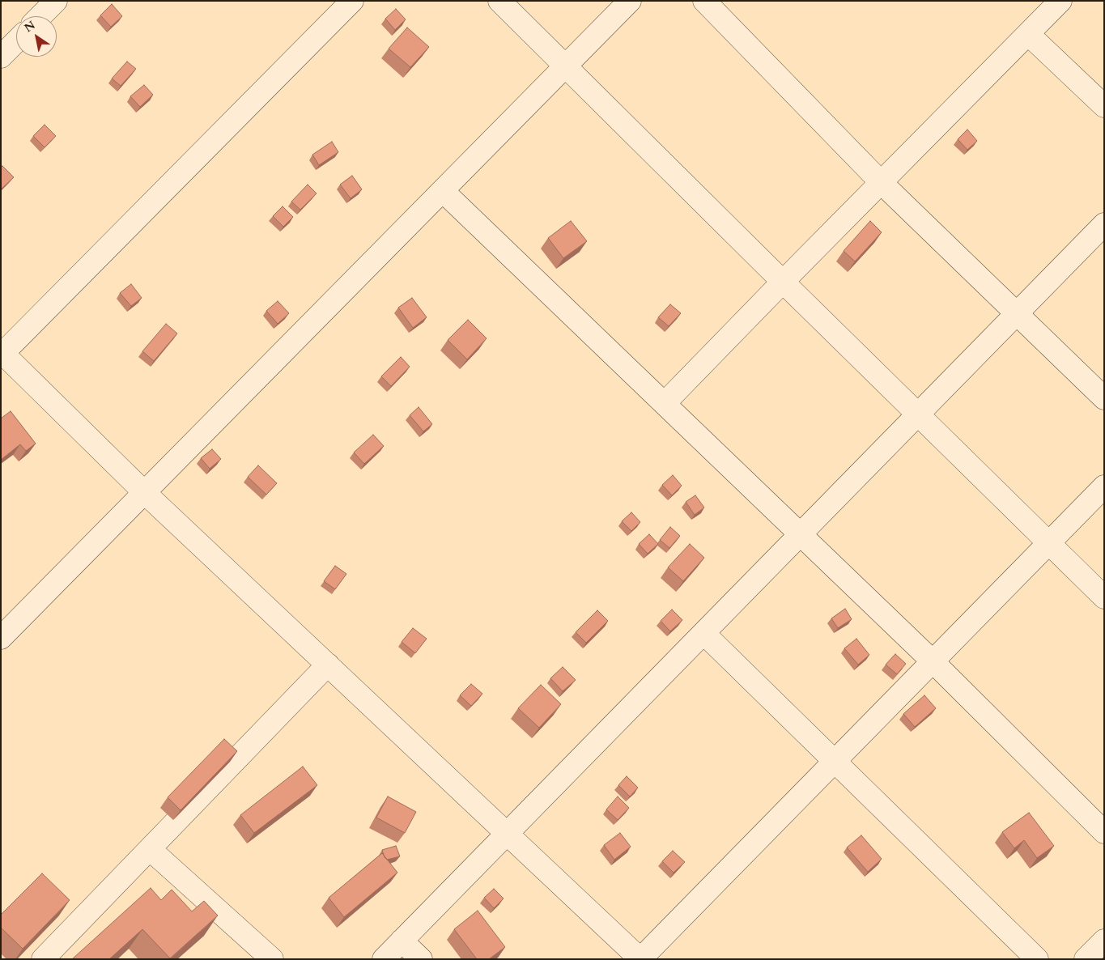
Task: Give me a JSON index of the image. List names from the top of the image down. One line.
{"north":"top left"}
